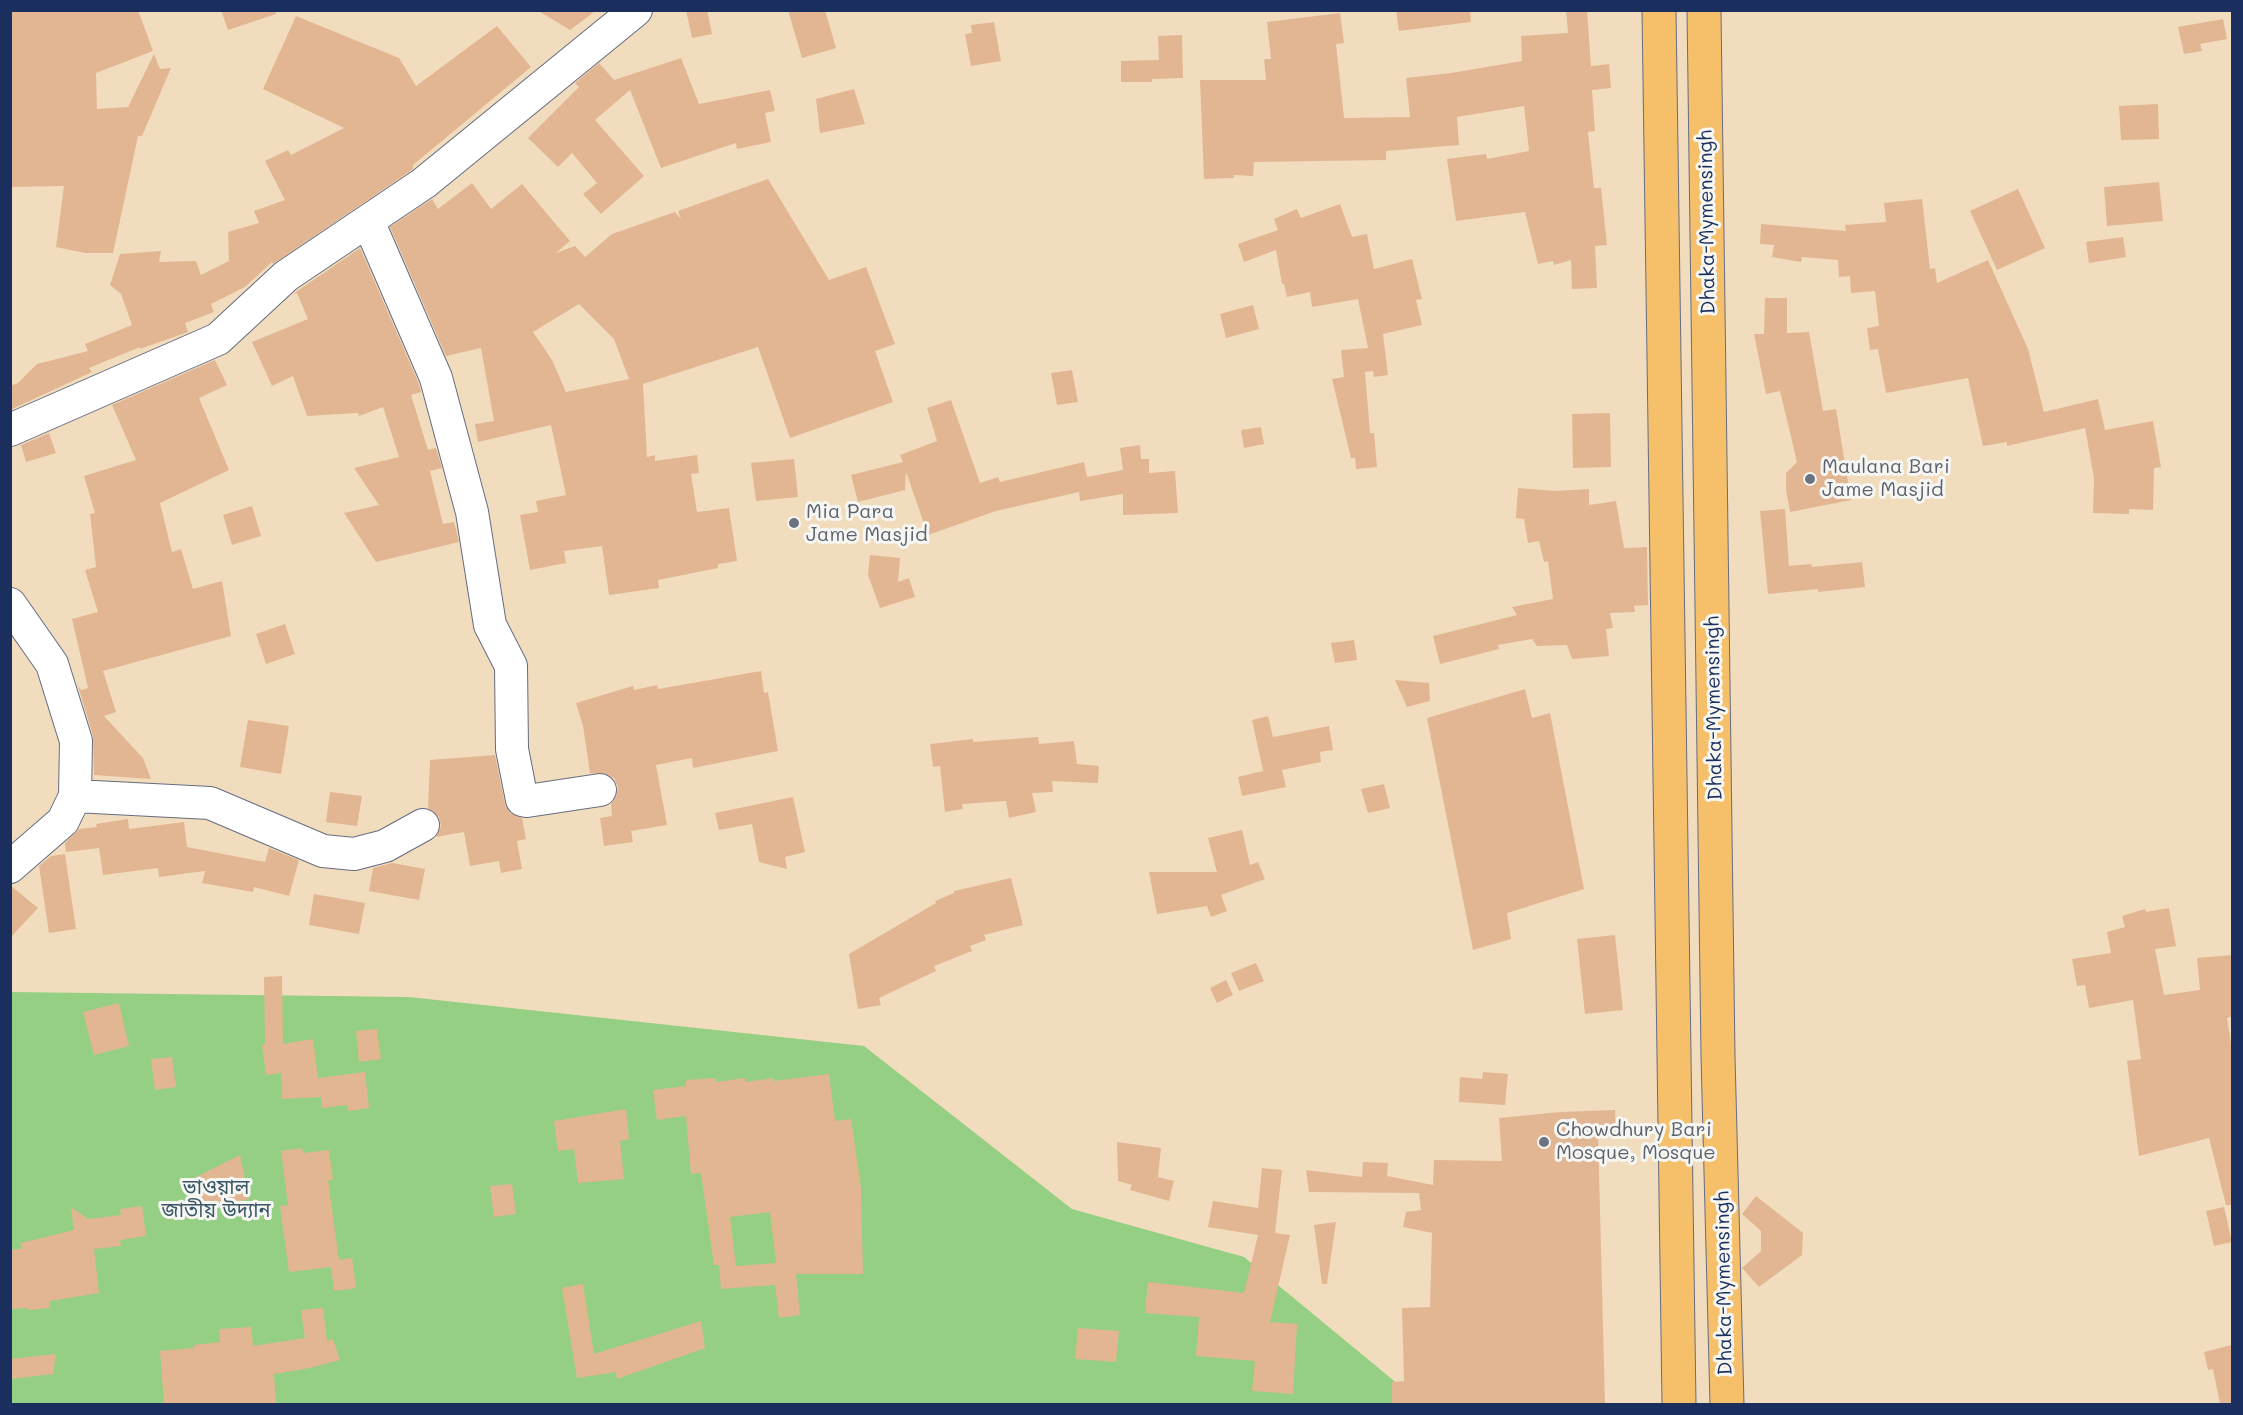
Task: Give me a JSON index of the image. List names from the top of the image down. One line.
{"streets":{"highway":["Dhaka-Mymensingh"]},"parks":["ভাওয়াল জাতীয় উদ্যান"],"places":["Maulana Bari Jame Masjid","Mia Para Jame Masjid","Chowdhury Bari Mosque, Mosque"]}
